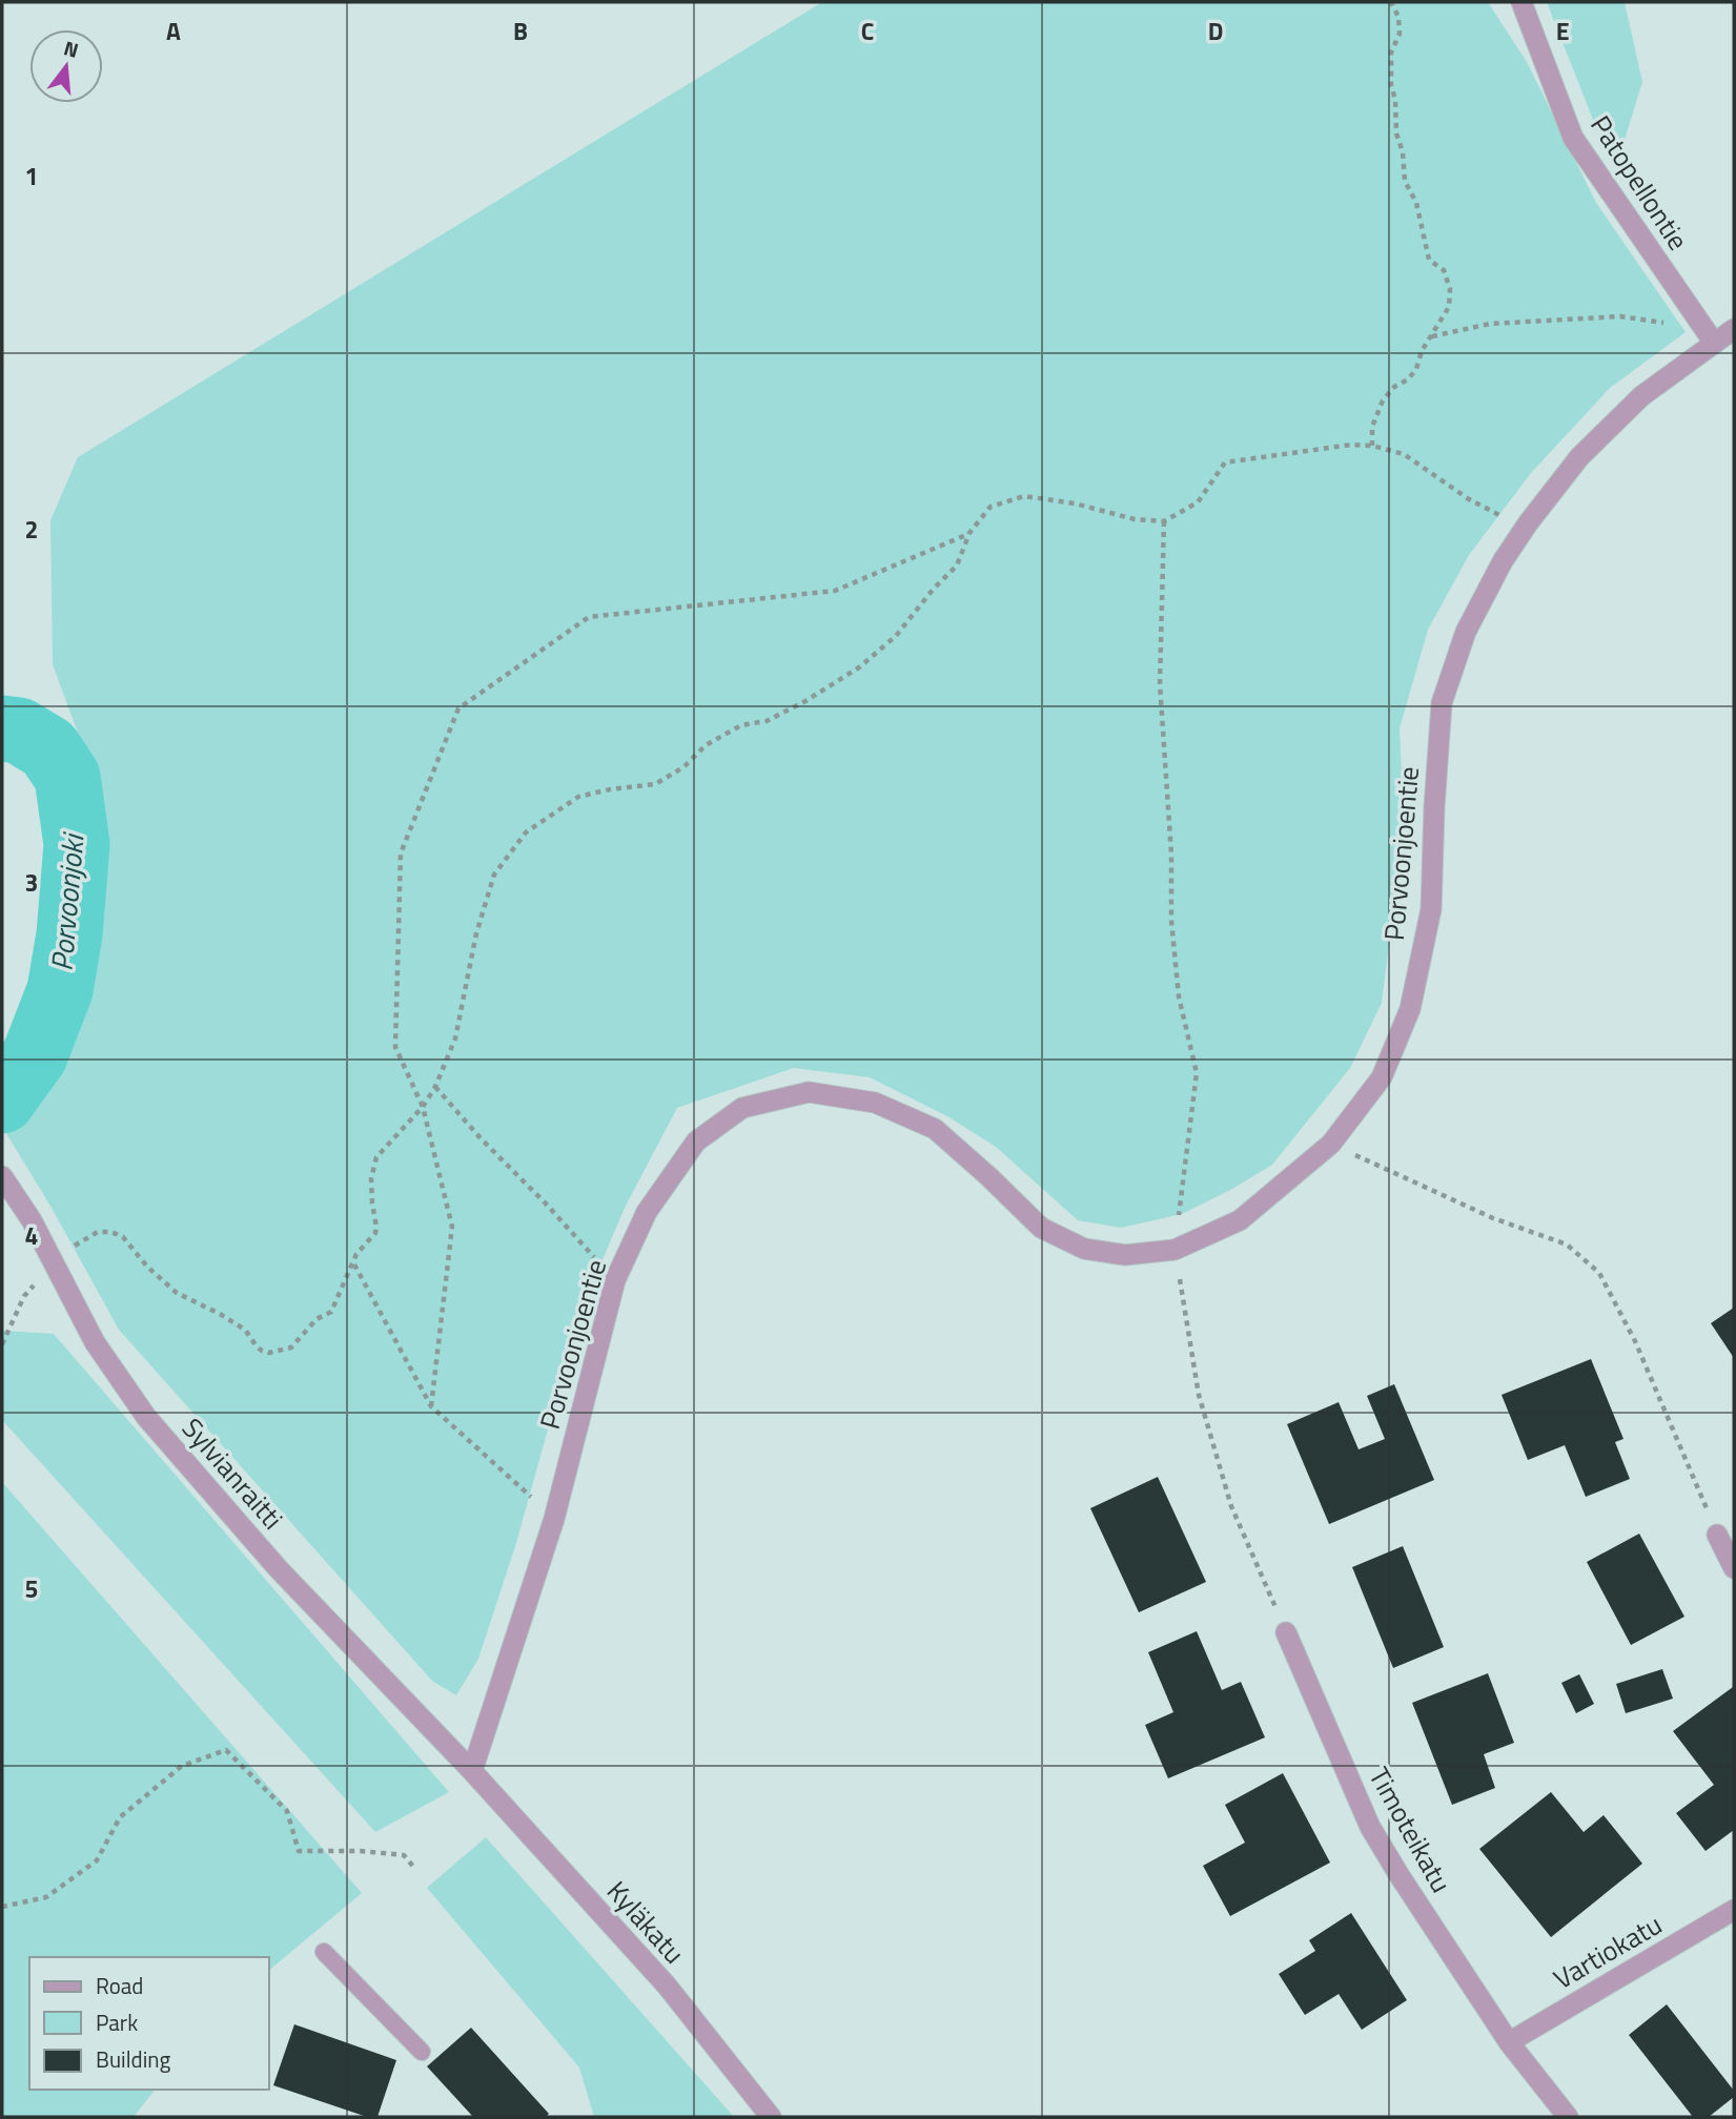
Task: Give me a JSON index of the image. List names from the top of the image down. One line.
{"streets":{"street":["Patopellontie","Porvoonjoentie","Sylvianraitti","Timoteikatu","Kyläkatu","Vartiokatu"]},"crossings":[["Patopellontie","Porvoonjoentie"],["Porvoonjoentie","Sylvianraitti"],["Porvoonjoentie","Kyläkatu"],["Sylvianraitti","Kyläkatu"],["Timoteikatu","Vartiokatu"]],"water":["Porvoonjoki"],"legend":["Road","Park","Building"],"north":"top","grid":{"columns":["A","B","C","D","E"],"rows":["1","2","3","4","5"]}}
